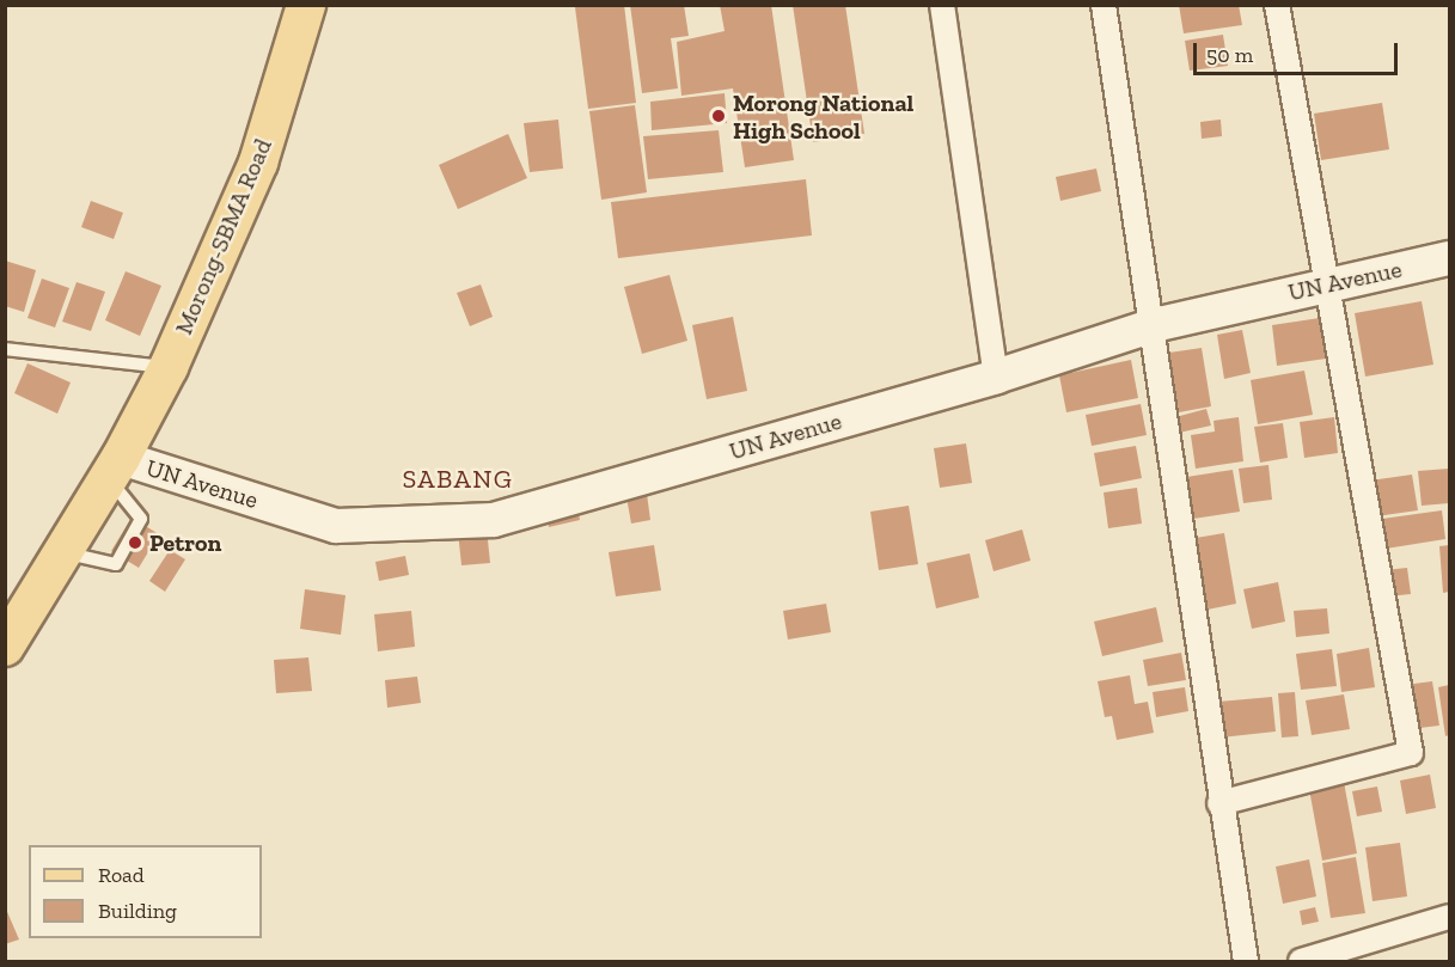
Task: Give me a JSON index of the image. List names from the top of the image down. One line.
{"streets":{"main road":["Morong-SBMA Road","UN Avenue"]},"crossings":[["Morong-SBMA Road","UN Avenue"]],"districts":["SABANG"],"places":["Morong National High School","Petron"],"legend":["Road","Building"],"scale_bar":"50 m"}
